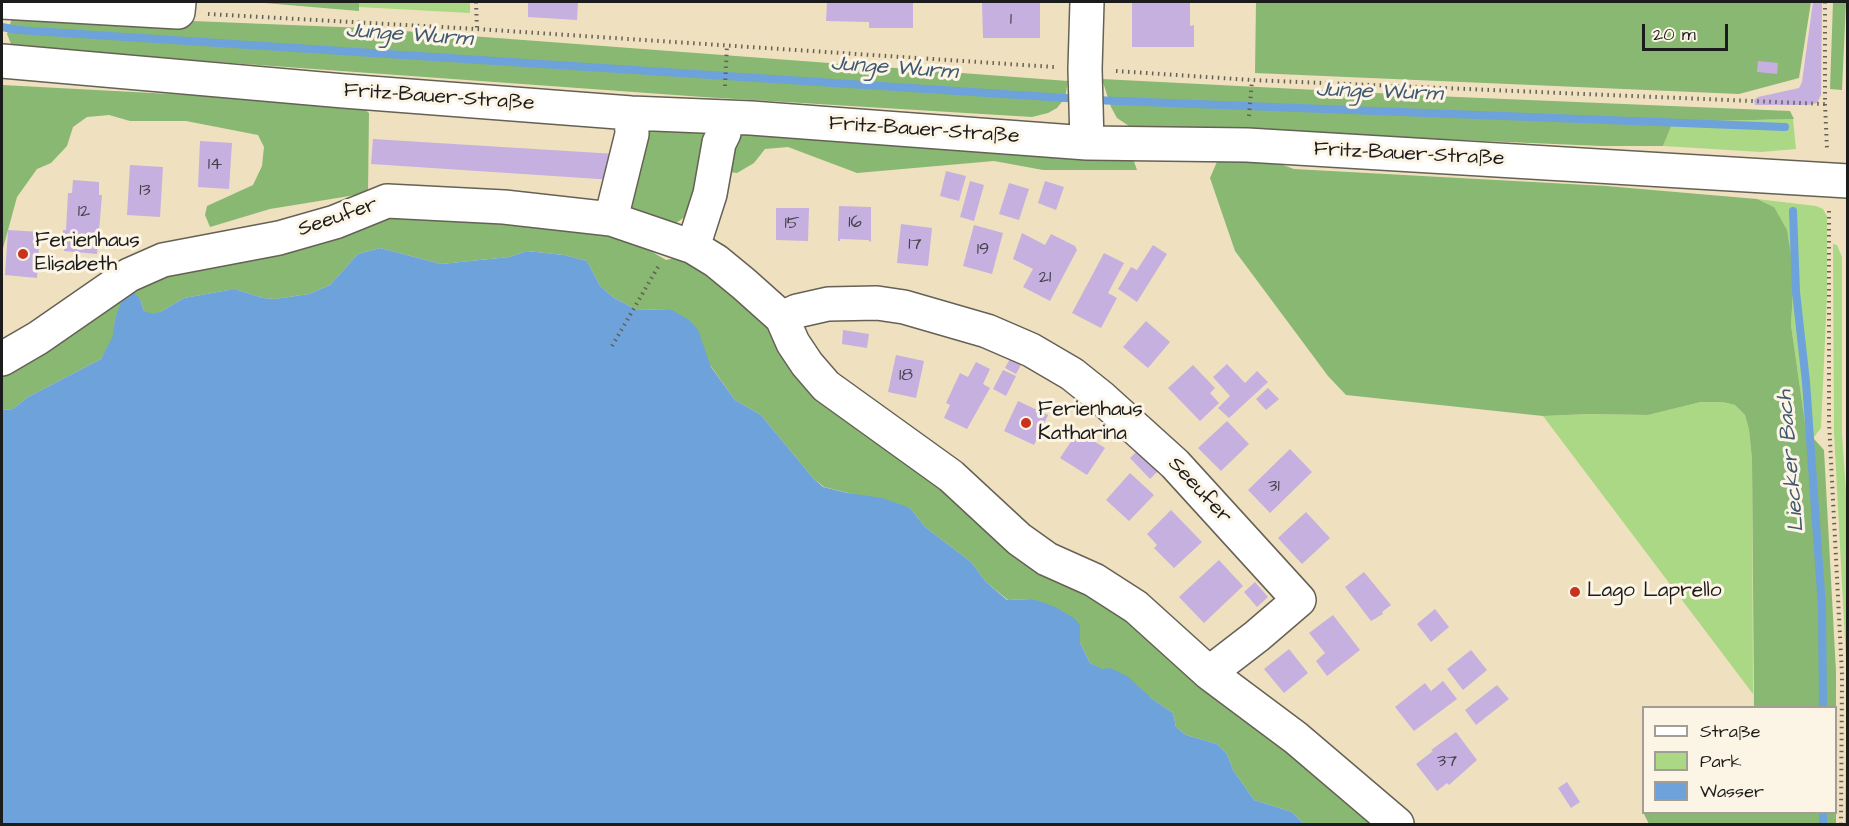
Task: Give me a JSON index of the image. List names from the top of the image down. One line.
{"streets":{"street":["Fritz-Bauer-Straße","Seeufer"]},"water":["Junge Wurm","Liecker Bach"],"places":["Ferienhaus Elisabeth","Ferienhaus Katharina","Lago Laprello"],"house_numbers":["1","14","13","12","16","15","17","19","21","18","31","37"],"legend":["Straße","Park","Wasser"],"scale_bar":"20 m"}
